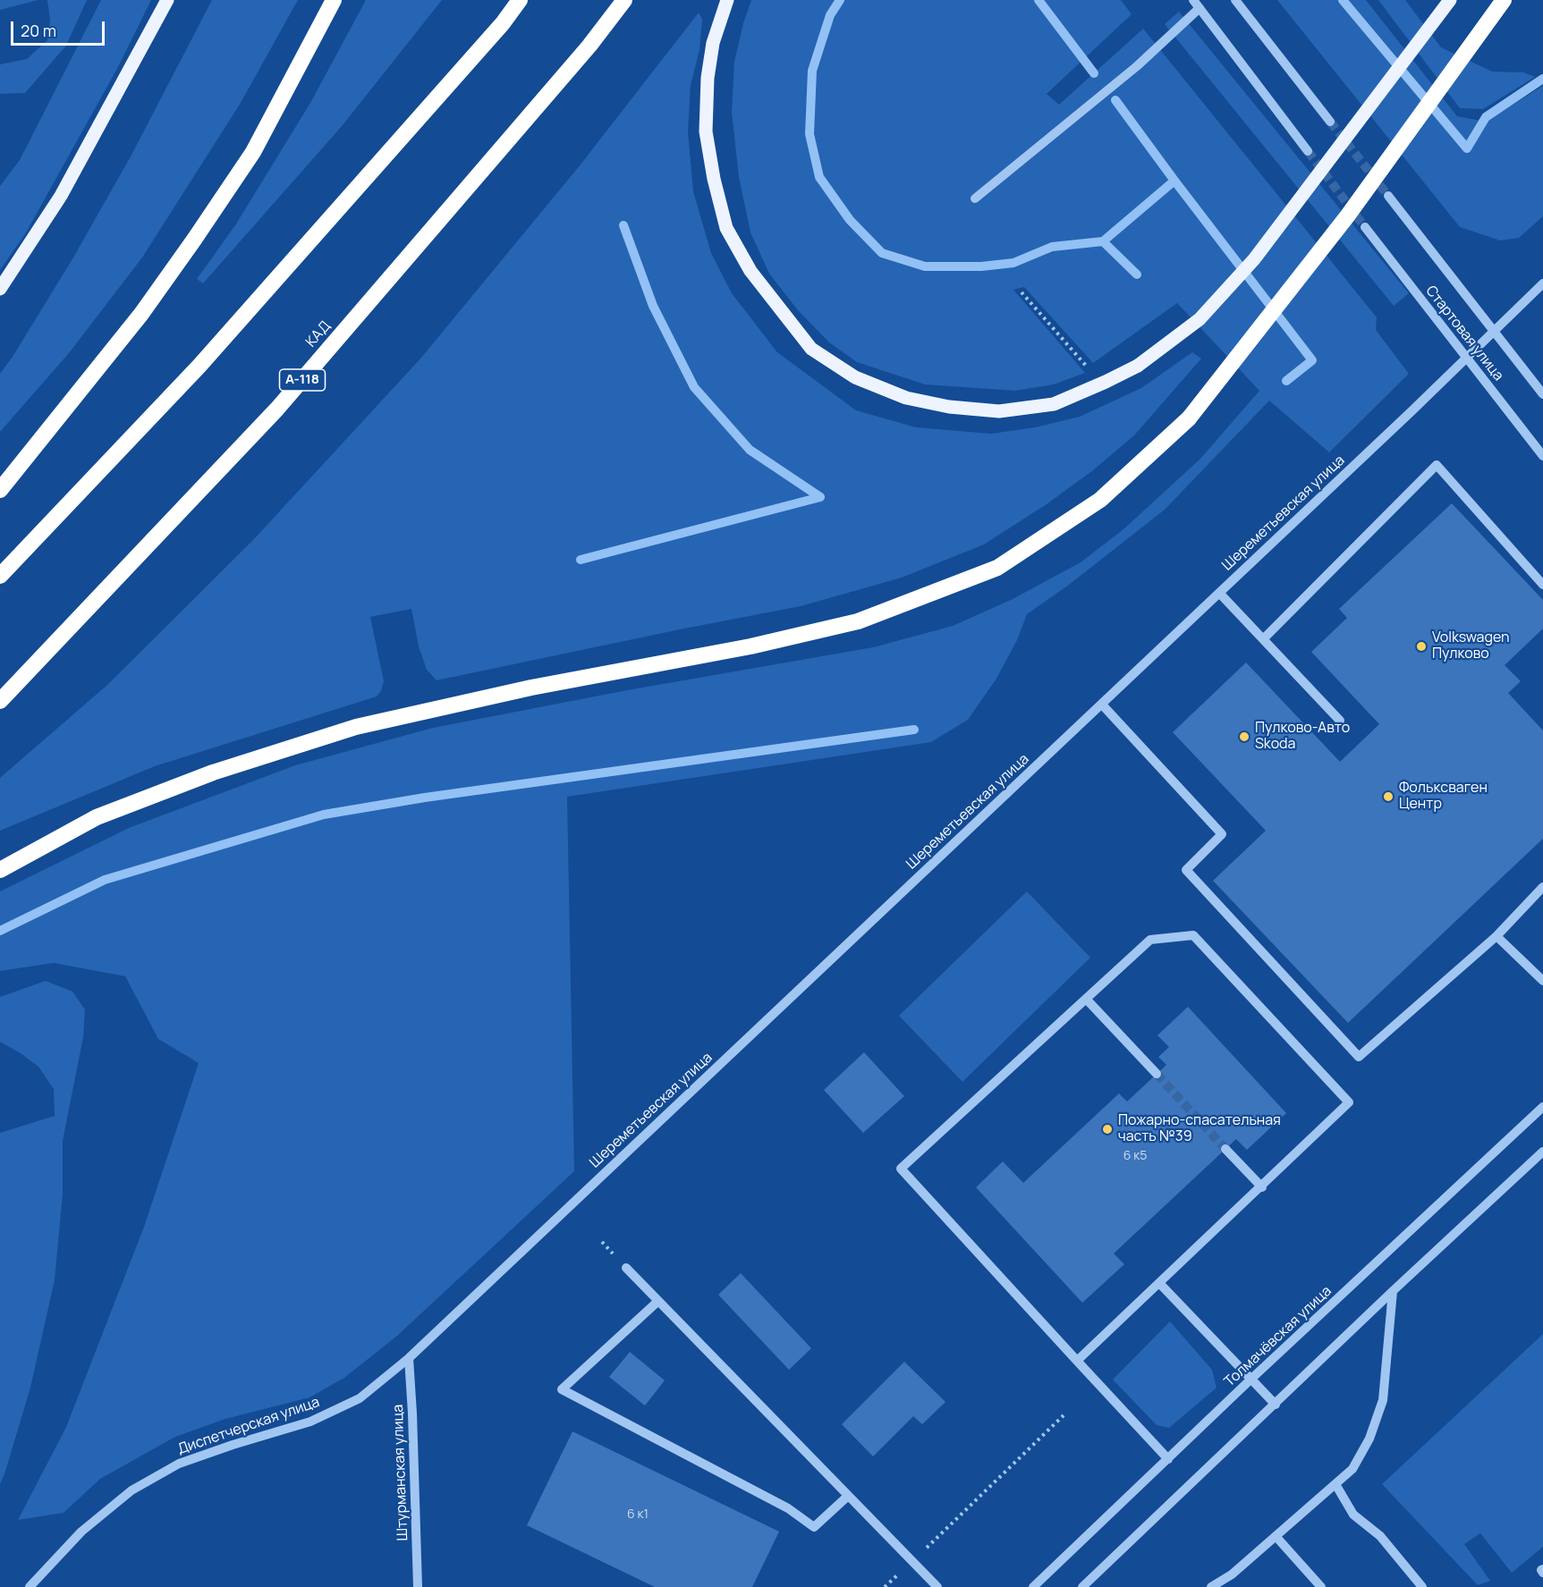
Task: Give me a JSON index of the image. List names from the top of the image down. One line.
{"streets":{"highway":["КАД","А-118"],"street":["Стартовая улица","Шереметьевская улица","Толмачёвская улица","Диспетчерская улица","Штурманская улица"]},"crossings":[["Стартовая улица","Шереметьевская улица"],["Шереметьевская улица","Диспетчерская улица"],["Шереметьевская улица","Штурманская улица"],["Диспетчерская улица","Штурманская улица"]],"places":["Volkswagen Пулково","Пулково-Авто Skoda","Фольксваген Центр","Пожарно-спасательная часть №39"],"house_numbers":["6 к5","6 к1"],"scale_bar":"20 m"}
